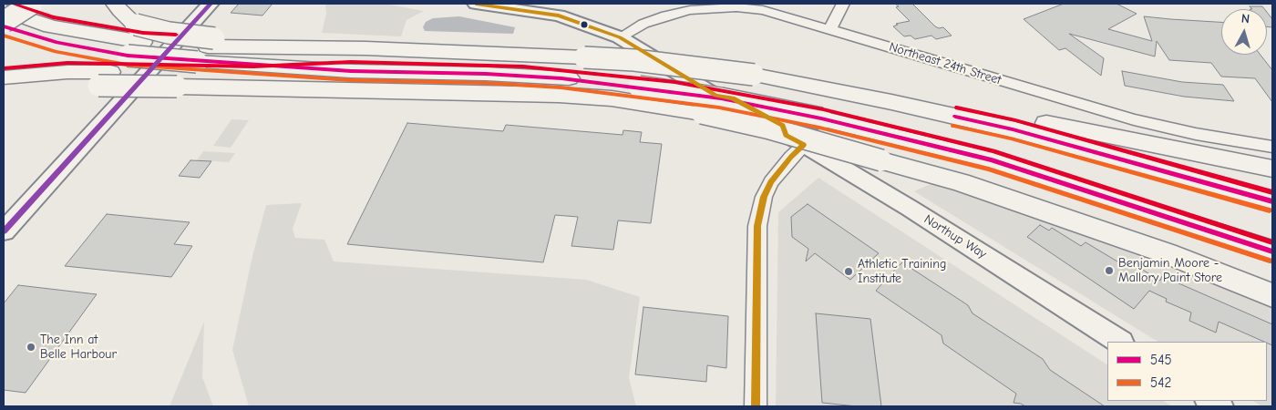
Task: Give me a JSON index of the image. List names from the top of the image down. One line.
{"streets":{"main road":["Northup Way"],"street":["Northeast 24th Street"]},"crossings":[["Northeast 24th Street","Northup Way"]],"places":["Benjamin Moore - Mallory Paint Store","Athletic Training Institute","The Inn at Belle Harbour"],"lines":["transit line 545","transit line 542"],"legend":["545","542"],"north":"top"}
